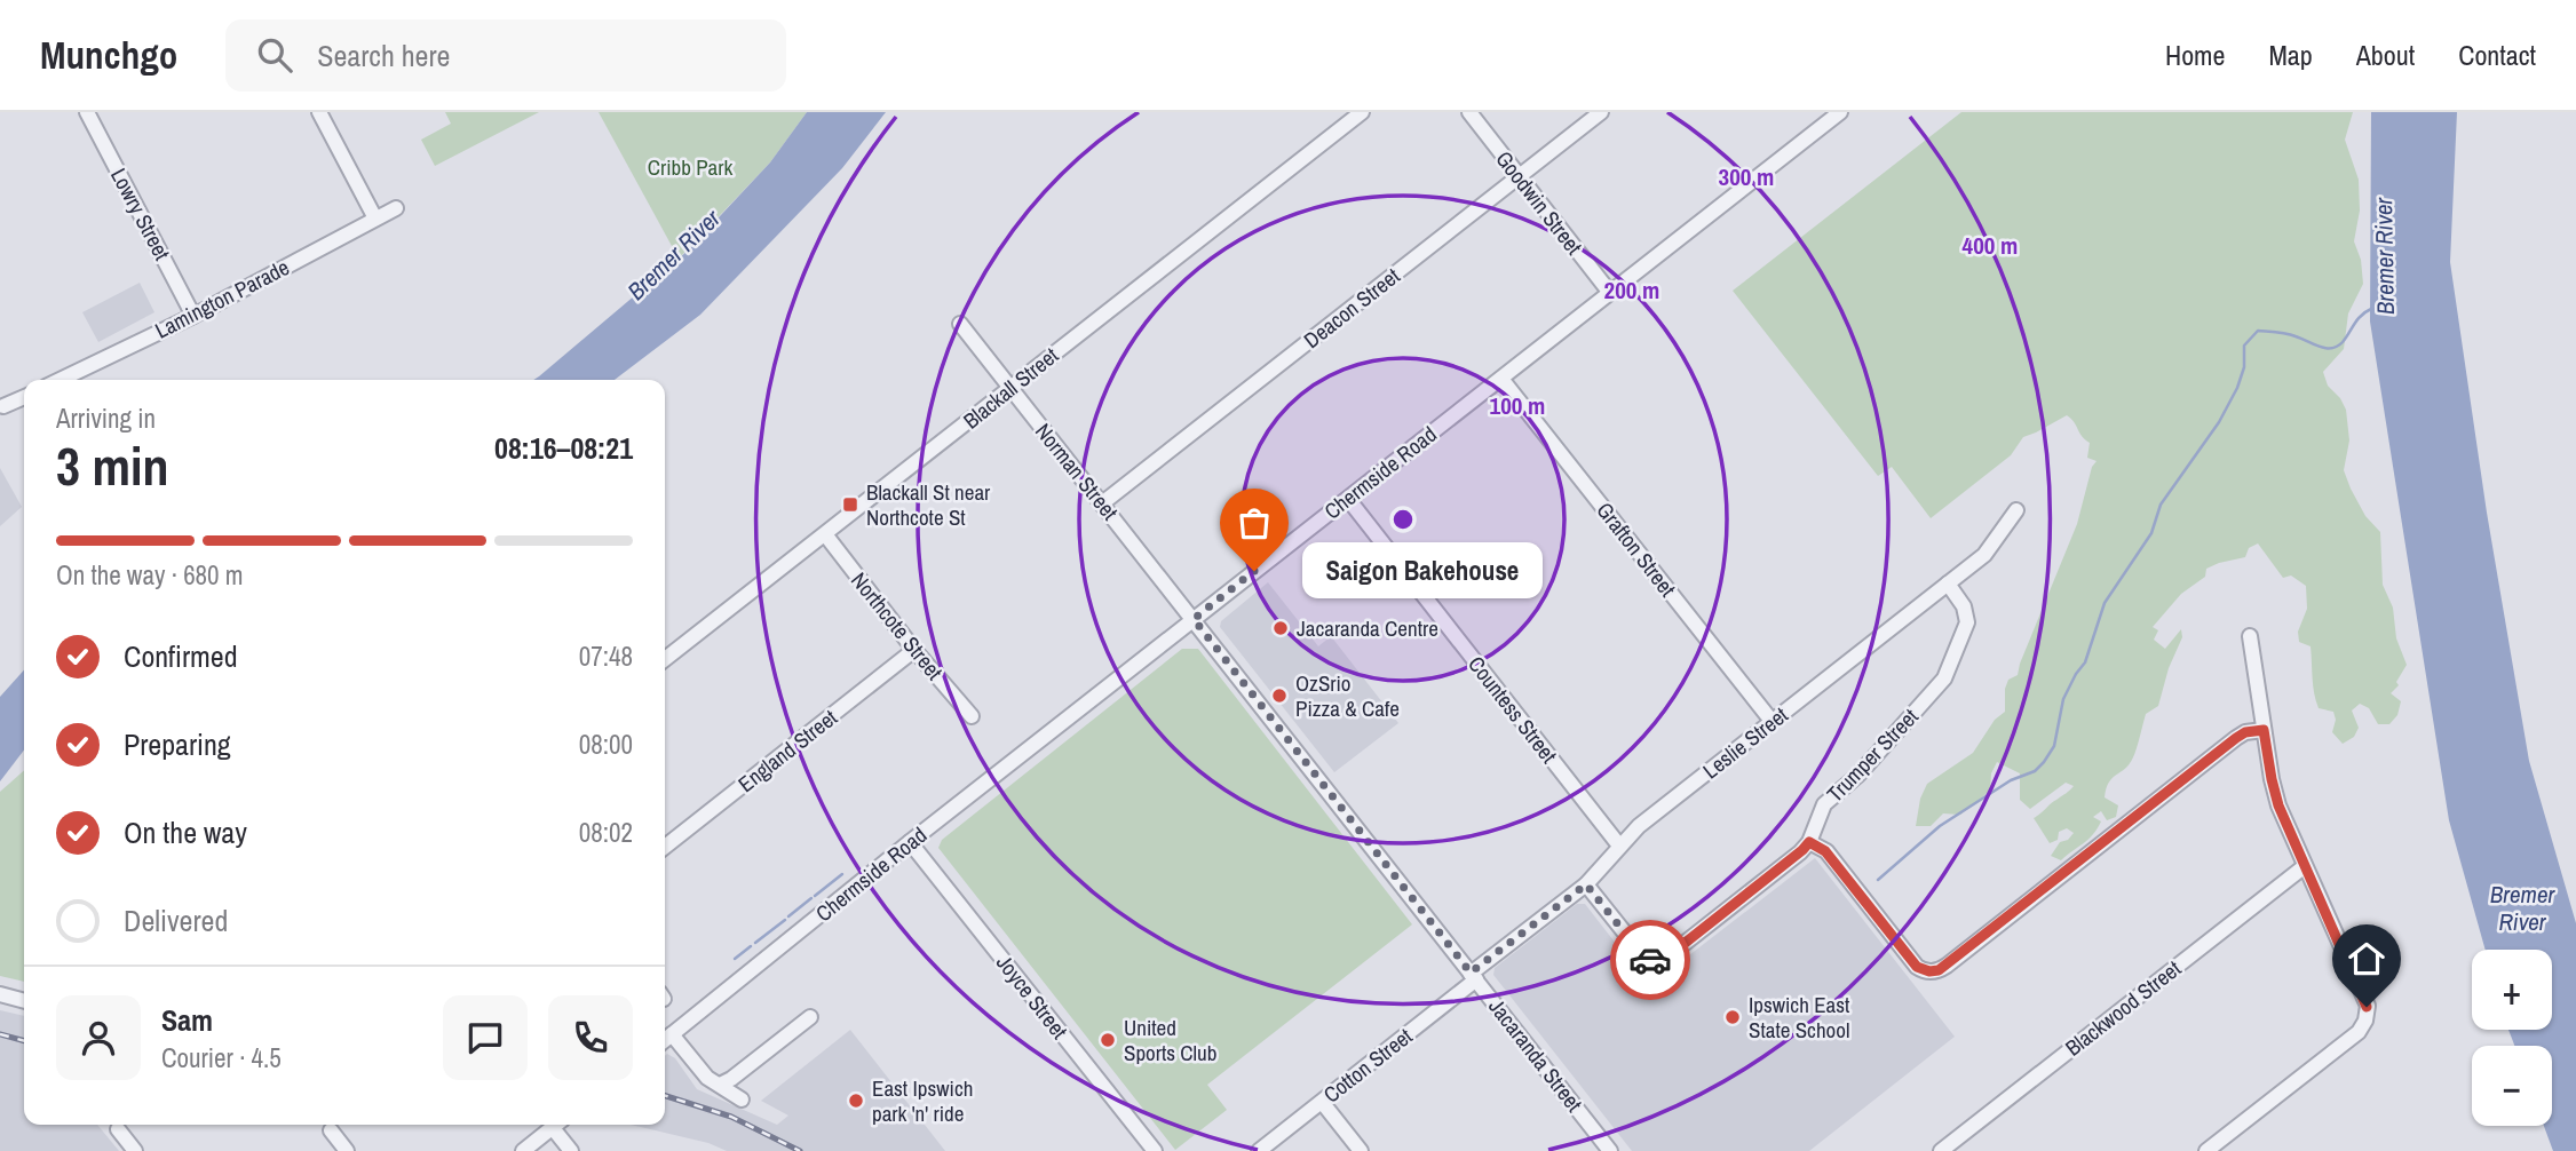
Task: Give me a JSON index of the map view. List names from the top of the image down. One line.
{"streets":{"street":["Goodwin Street","Lowry Street","Lamington Parade","Deacon Street","Blackall Street","Norman Street","Chermside Road","Grafton Street","Northcote Street","Countess Street","Leslie Street","England Street","Trumper Street","Joyce Street","Blackwood Street","Jacaranda Street","Cotton Street"]},"crossings":[["Goodwin Street","Deacon Street"],["Goodwin Street","Chermside Road"],["Lowry Street","Lamington Parade"],["Deacon Street","Norman Street"],["Blackall Street","Norman Street"],["Blackall Street","Northcote Street"],["Norman Street","Chermside Road"],["Norman Street","Jacaranda Street"],["Chermside Road","Grafton Street"],["Chermside Road","Countess Street"],["Chermside Road","Joyce Street"],["Chermside Road","Jacaranda Street"],["Grafton Street","Leslie Street"],["Northcote Street","England Street"],["Countess Street","Leslie Street"],["Leslie Street","Trumper Street"],["Leslie Street","Jacaranda Street"],["Leslie Street","Cotton Street"],["Jacaranda Street","Cotton Street"]],"water":["Bremer River"],"parks":["Cribb Park"],"places":{"transit":["Blackall St near Northcote St"],"other":["Saigon Bakehouse","Jacaranda Centre","OzSrio Pizza & Cafe","Ipswich East State School","United Sports Club","East Ipswich park 'n' ride"]},"page":{"header":"Munchgo","search":"Search here","nav":["Home","Map","About","Contact"],"heading":["3 min","Arriving in","08:16–08:21"],"panel":["Sam","Courier · 4.5"],"bar":"On the way · 680 m","bubble":"Saigon Bakehouse","list":[["Confirmed","07:48"],["Preparing","08:00"],["On the way","08:02"],"Delivered"],"map_buttons":["+","−"]},"rings":["300 m","400 m","200 m","100 m"]}
